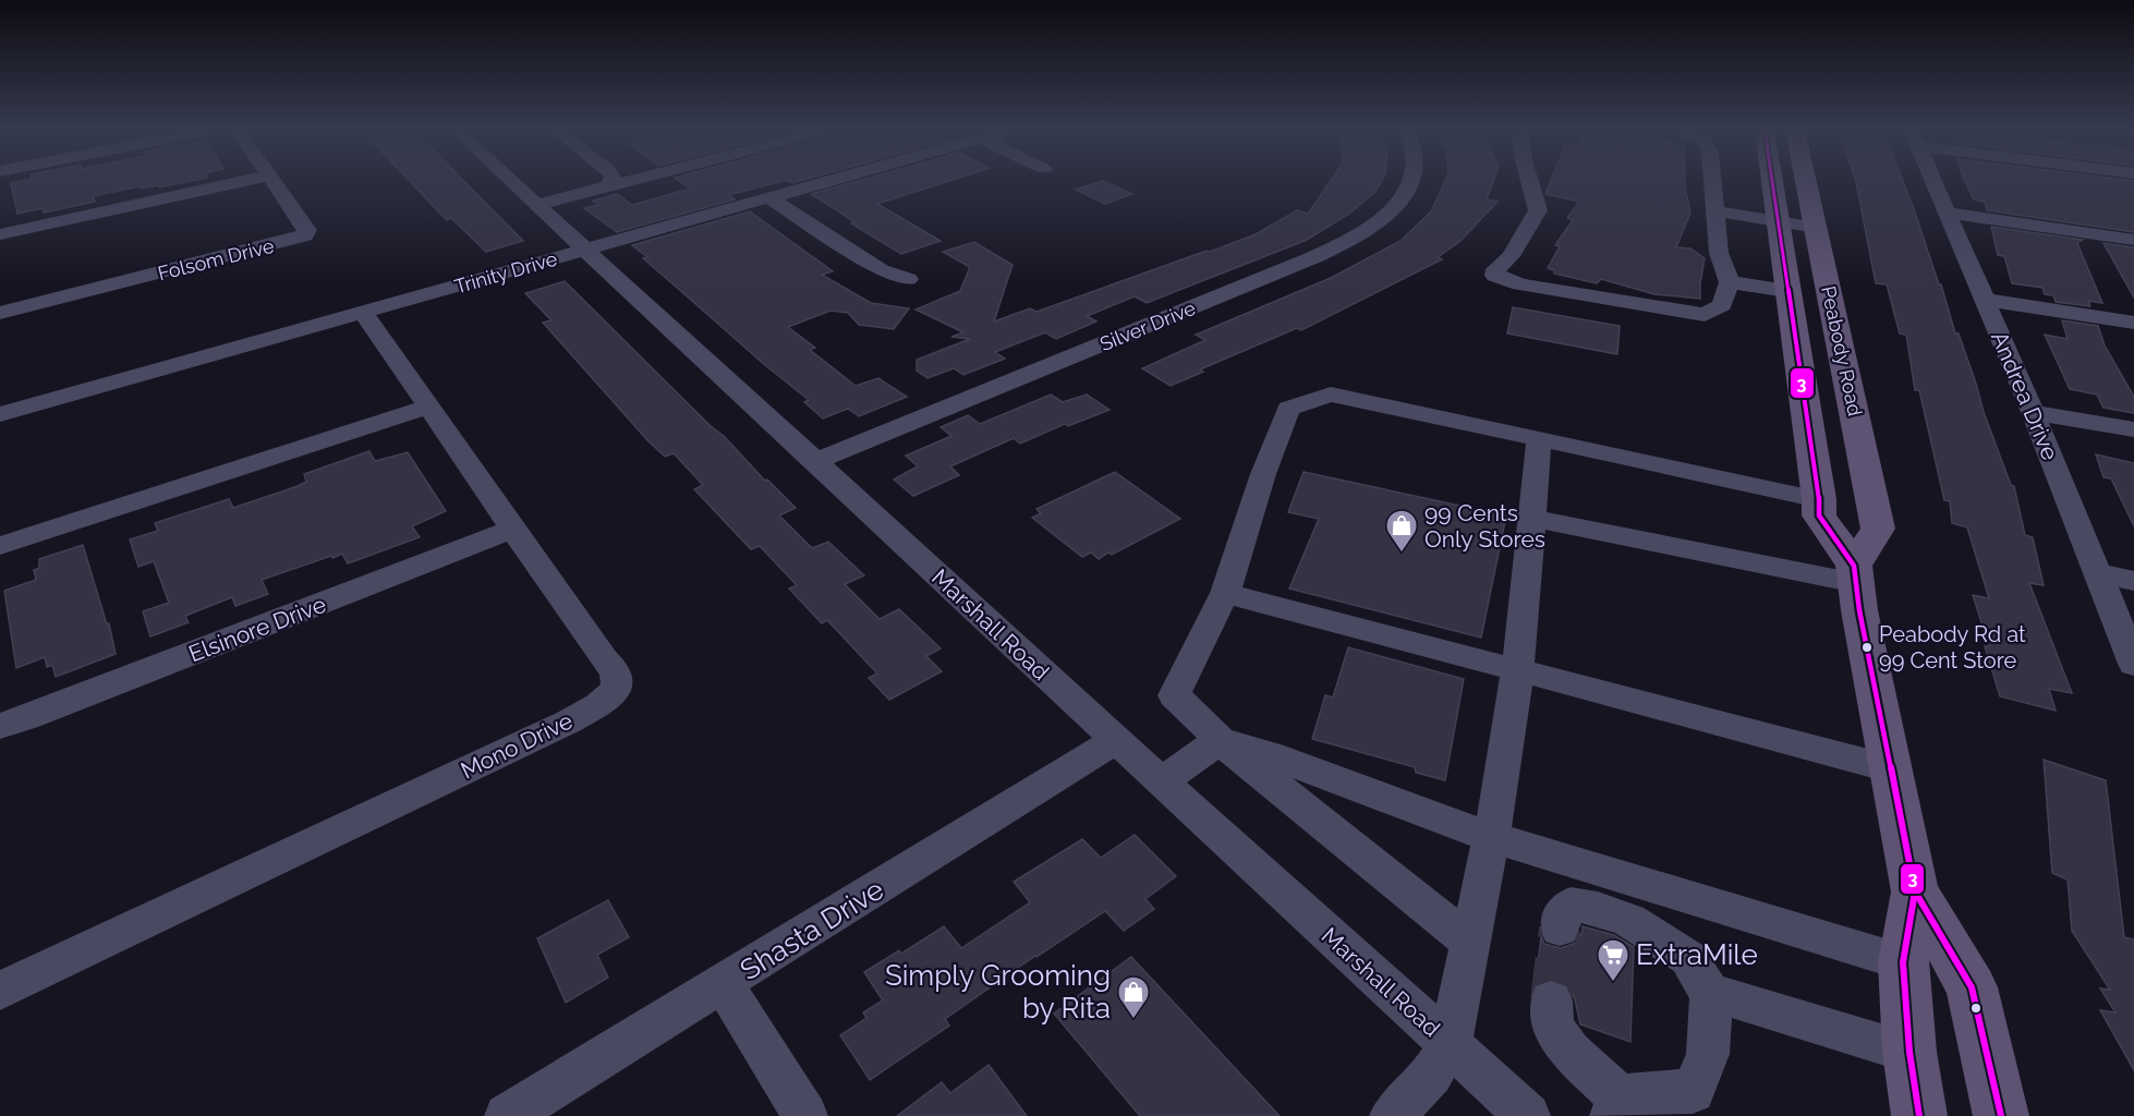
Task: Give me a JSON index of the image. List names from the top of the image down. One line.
{"streets":{"main road":["Peabody Road"],"street":["Folsom Drive","Trinity Drive","Silver Drive","Andrea Drive","Marshall Road","Elsinore Drive","Mono Drive","Shasta Drive"]},"crossings":[["Trinity Drive","Marshall Road"],["Trinity Drive","Mono Drive"],["Silver Drive","Marshall Road"],["Marshall Road","Shasta Drive"],["Elsinore Drive","Mono Drive"]],"places":{"shop":["99 Cents Only Stores","Simply Grooming by Rita"],"other":["Peabody Rd at 99 Cent Store"],"supermarket":["ExtraMile"]},"lines":["transit line 3"]}
